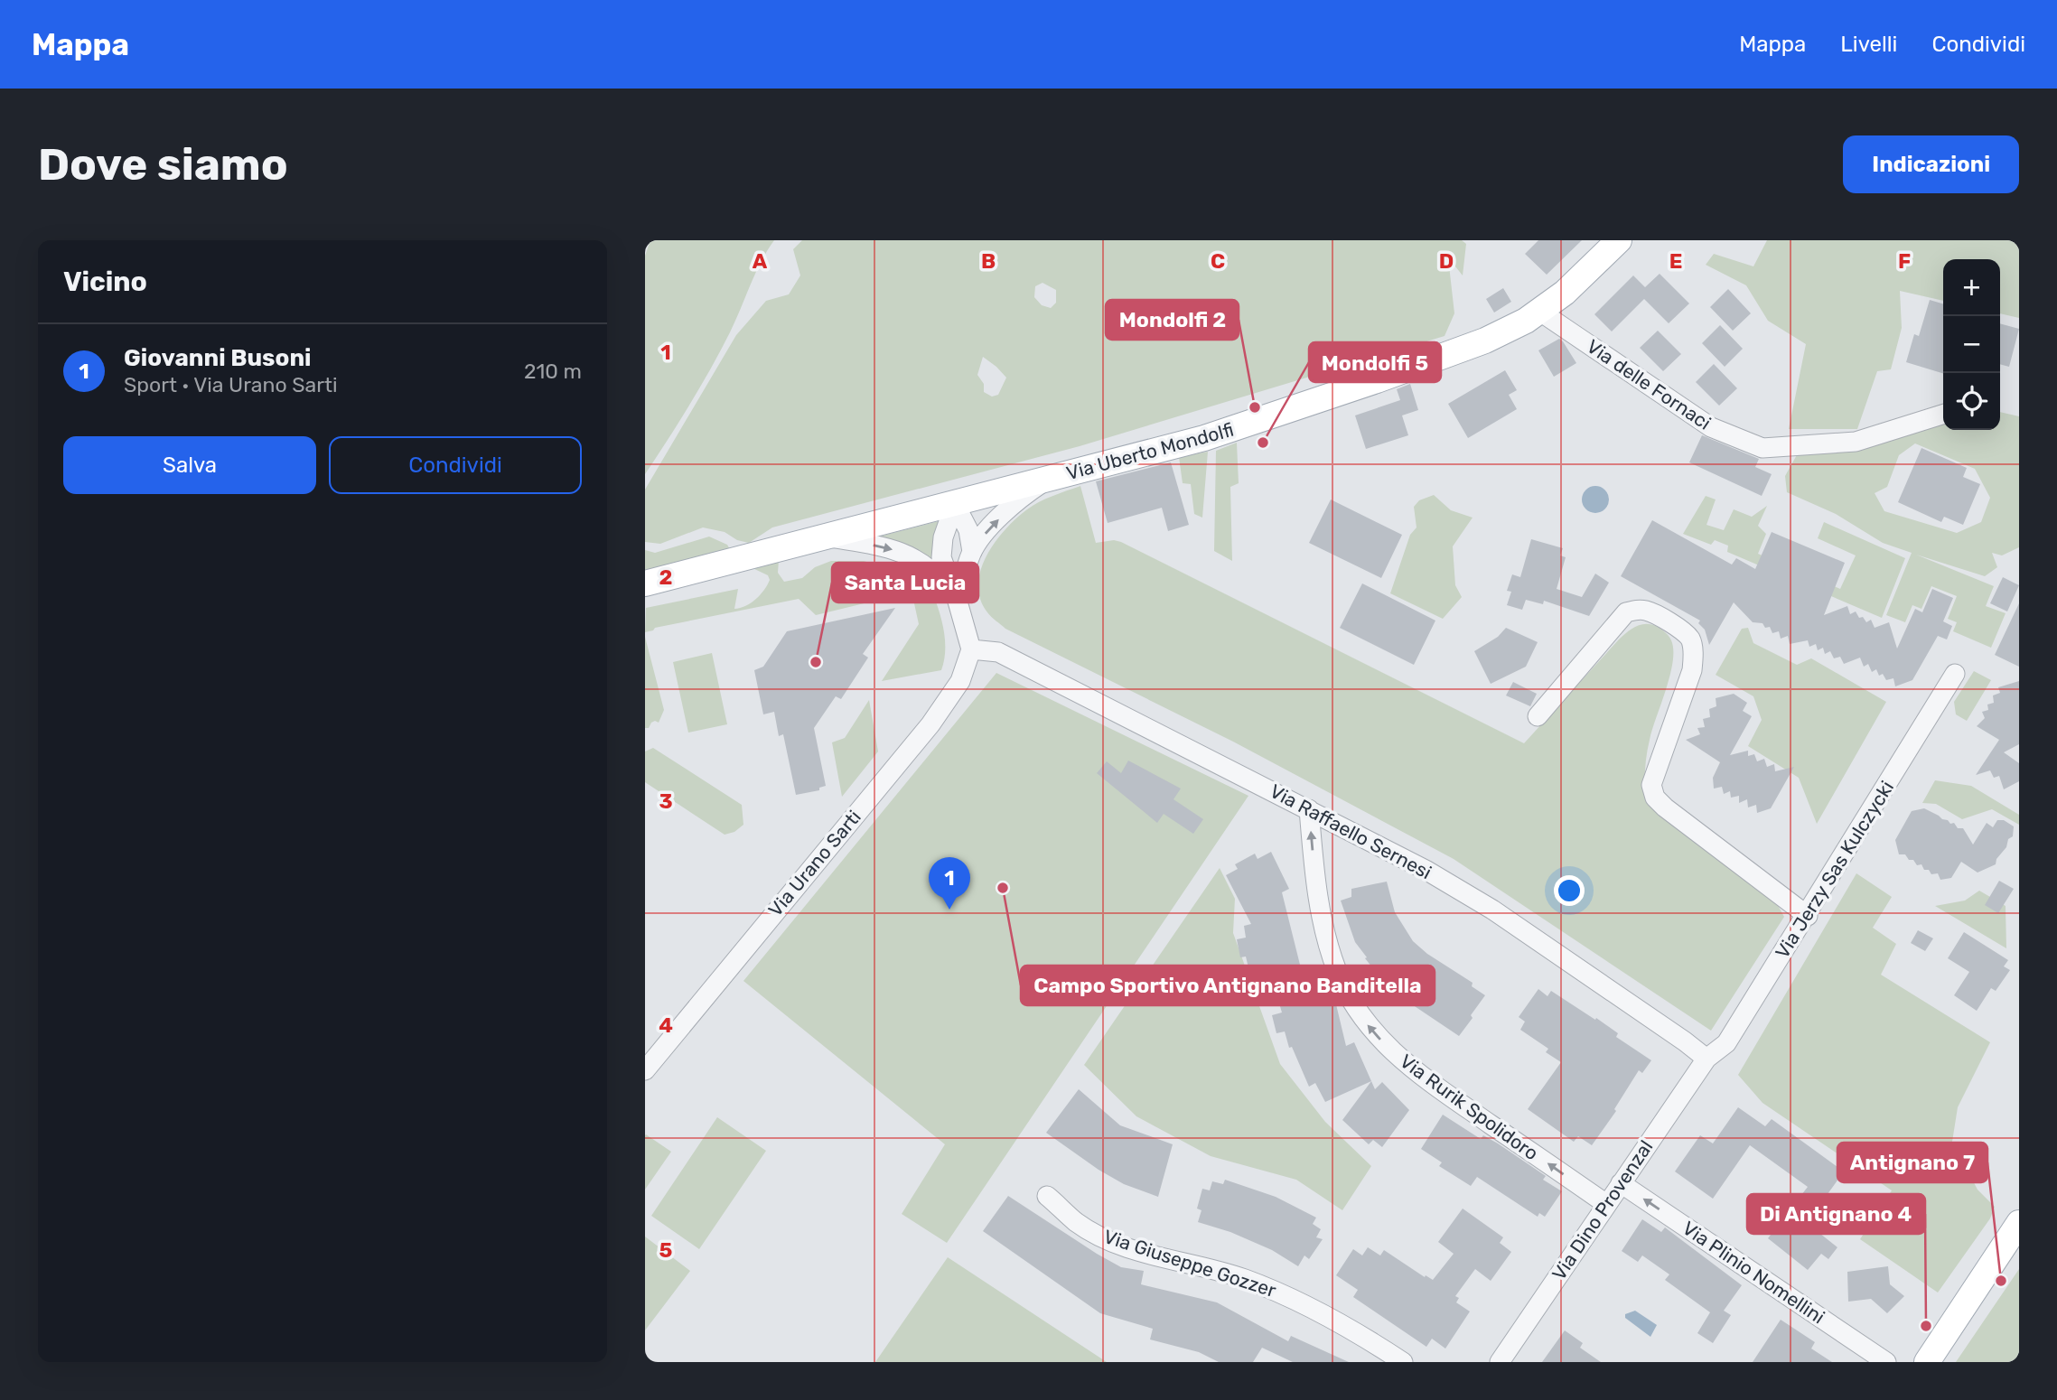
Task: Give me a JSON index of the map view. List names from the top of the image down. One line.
{"streets":{"main road":["Via Uberto Mondolfi"],"street":["Via delle Fornaci","Via Raffaello Sernesi","Via Urano Sarti","Via Jerzy Sas Kulczycki","Via Rurik Spolidoro","Via Dino Provenzal","Via Giuseppe Gozzer","Via Plinio Nomellini"]},"crossings":[["Via delle Fornaci","Via Uberto Mondolfi"],["Via Raffaello Sernesi","Via Urano Sarti"],["Via Raffaello Sernesi","Via Jerzy Sas Kulczycki"],["Via Raffaello Sernesi","Via Rurik Spolidoro"],["Via Raffaello Sernesi","Via Dino Provenzal"],["Via Jerzy Sas Kulczycki","Via Dino Provenzal"],["Via Rurik Spolidoro","Via Dino Provenzal"],["Via Dino Provenzal","Via Plinio Nomellini"]],"one_way":["Via Rurik Spolidoro","Via Plinio Nomellini"],"places":["Mondolfi 2","Mondolfi 5","Santa Lucia","Campo Sportivo Antignano Banditella","Antignano 7","Di Antignano 4"],"page":{"header":"Mappa","nav":["Mappa","Livelli","Condividi"],"buttons":["Indicazioni",["Salva","Condividi"]],"title":"Dove siamo","heading":"Vicino","map_buttons":["+","−"],"list":[{"mark":"1","name":"Giovanni Busoni","note":"Sport · Via Urano Sarti","value":"210 m"}],"pins":"1"},"grid":{"columns":["A","B","C","D","E","F"],"rows":["1","2","3","4","5"]}}
